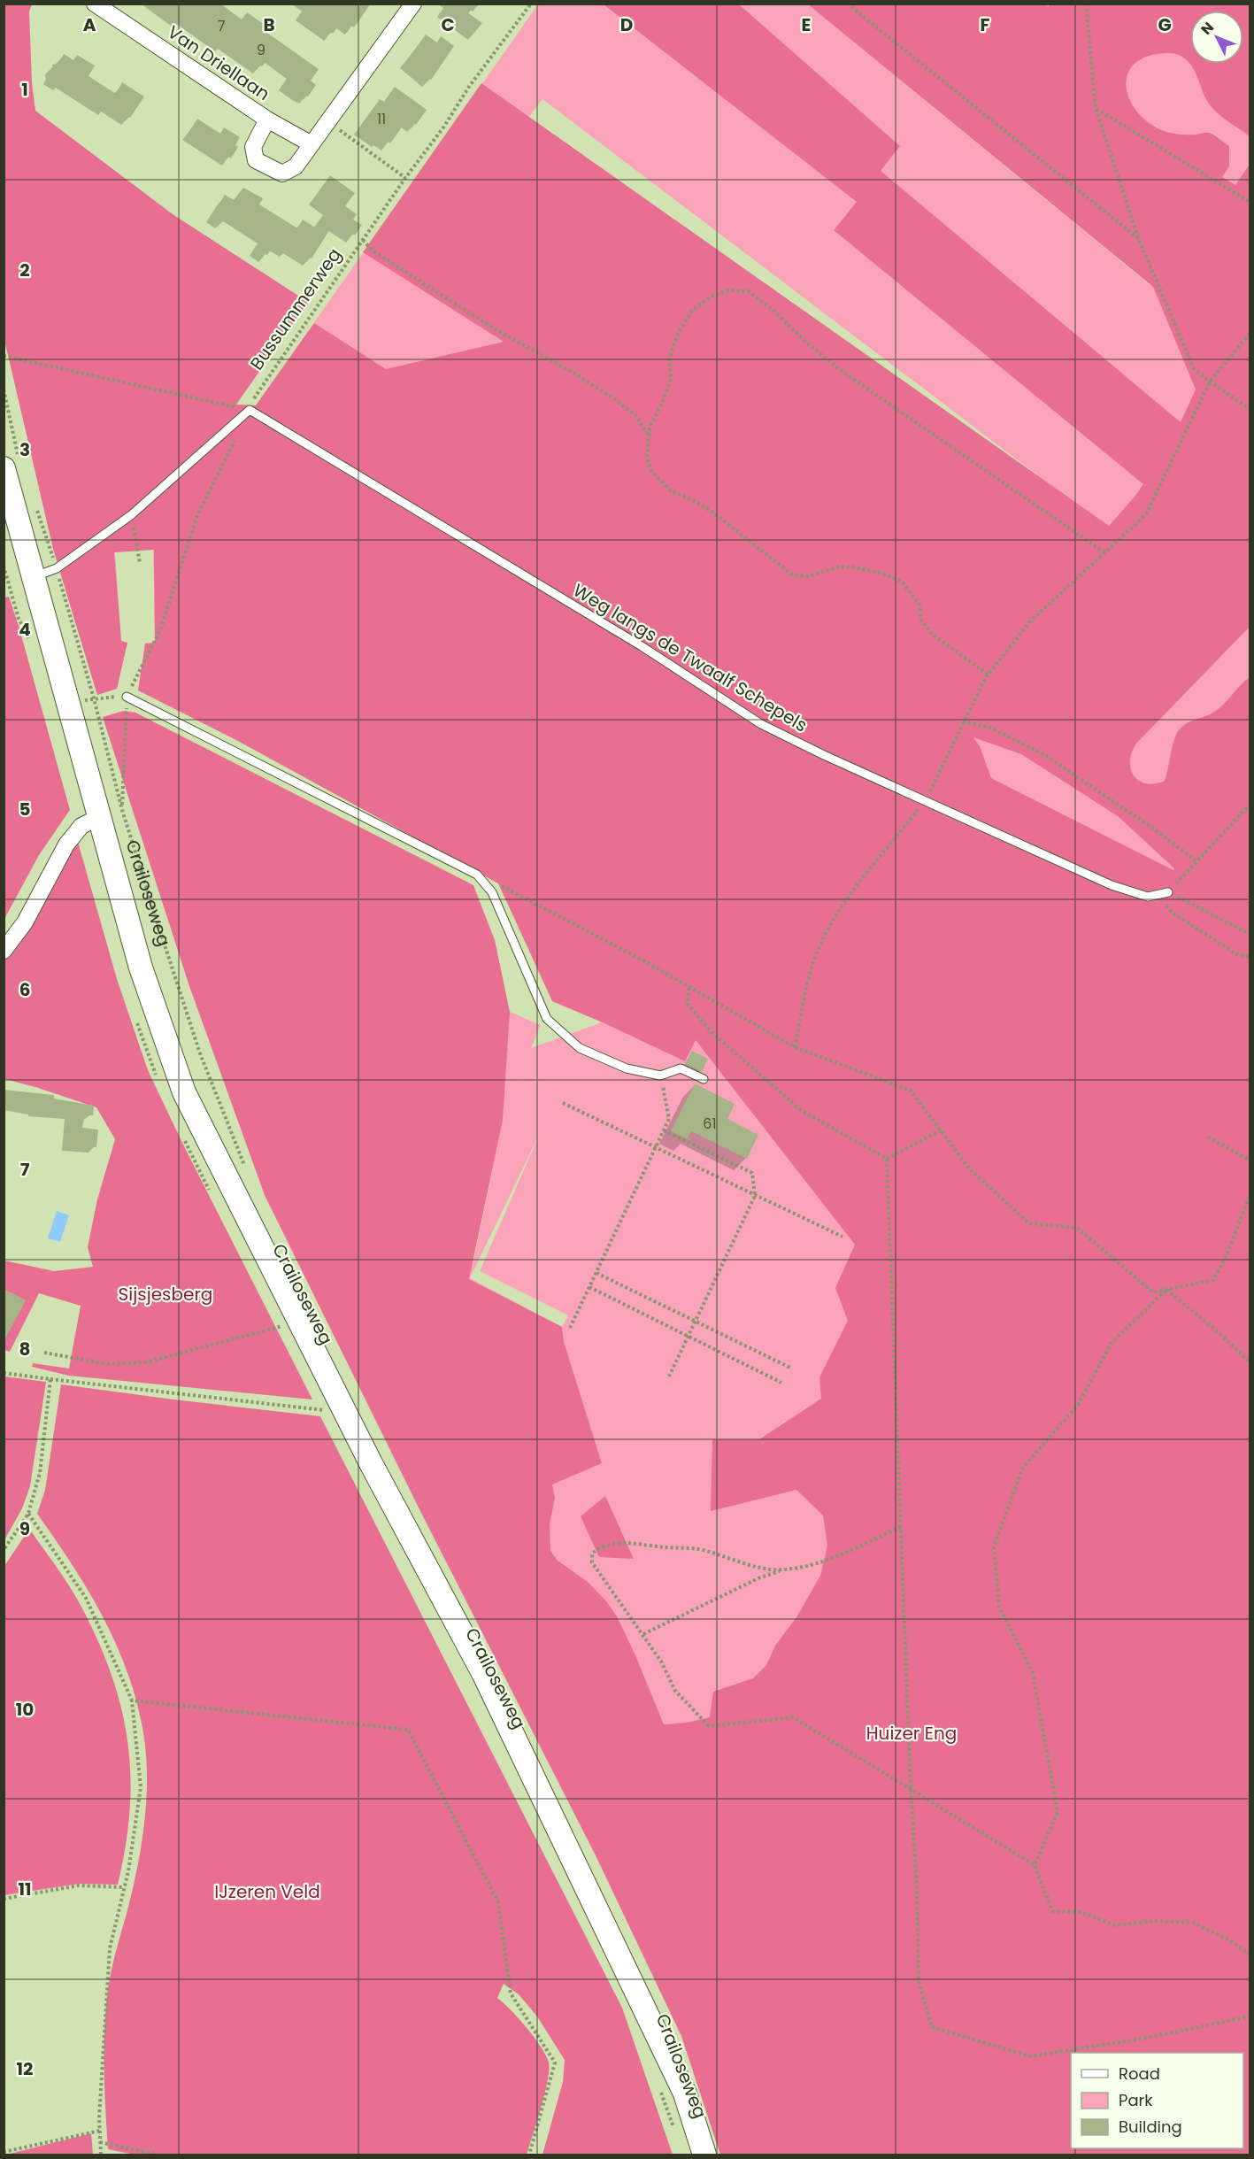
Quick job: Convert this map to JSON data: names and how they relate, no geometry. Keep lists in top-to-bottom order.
{
  "streets": {
    "main road": ["Crailoseweg"],
    "street": ["Van Driellaan"],
    "lane": ["Weg langs de Twaalf Schepels"],
    "path": ["Bussummerweg"]
  },
  "crossings": [
    ["Bussummerweg", "Weg langs de Twaalf Schepels"]
  ],
  "parks": ["Sijsjesberg", "Huizer Eng", "IJzeren Veld"],
  "house_numbers": [
    "7",
    "9",
    "11",
    "61"
  ],
  "legend": ["Road", "Park", "Building"],
  "north": "top left",
  "grid": {
    "columns": [
      "A",
      "B",
      "C",
      "D",
      "E",
      "F",
      "G"
    ],
    "rows": [
      "1",
      "2",
      "3",
      "4",
      "5",
      "6",
      "7",
      "8",
      "9",
      "10",
      "11",
      "12"
    ]
  }
}
